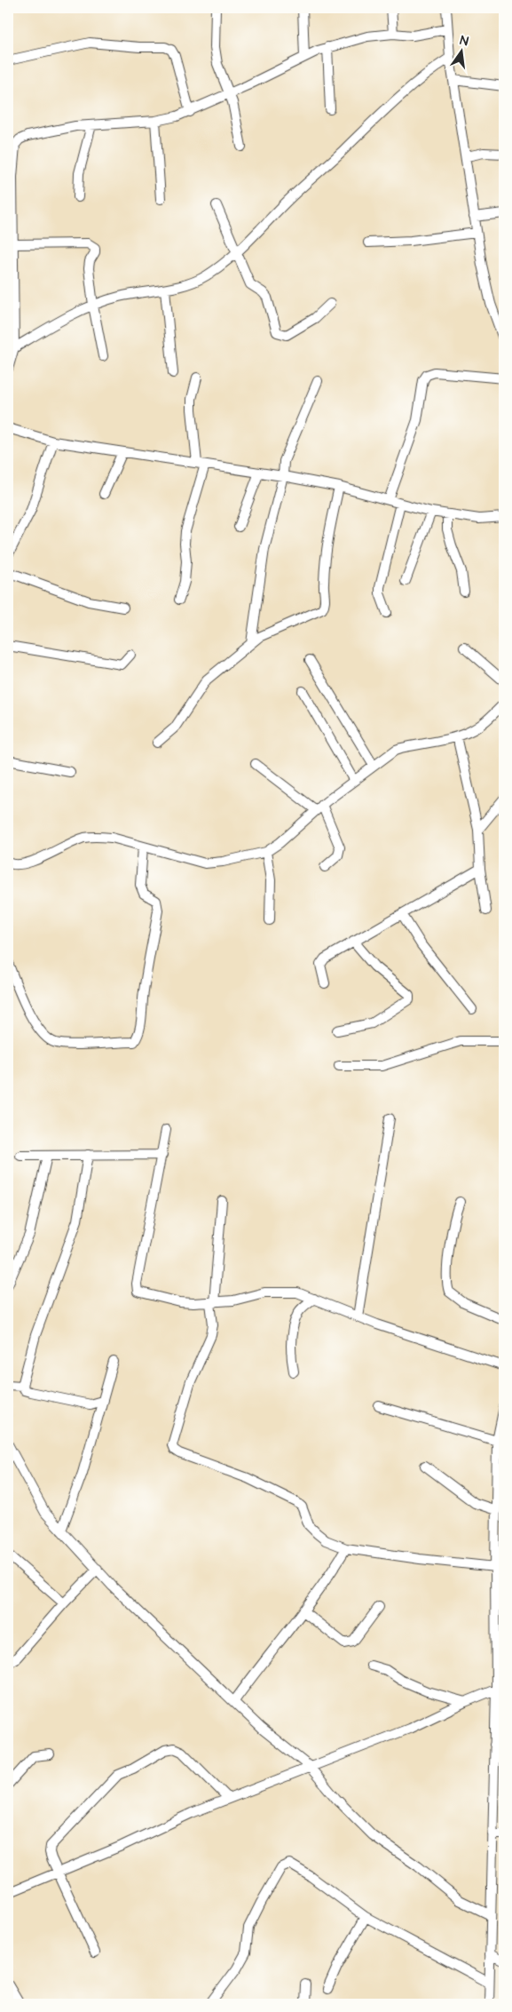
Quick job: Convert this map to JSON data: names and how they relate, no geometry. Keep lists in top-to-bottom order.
{
  "north": "top"
}
